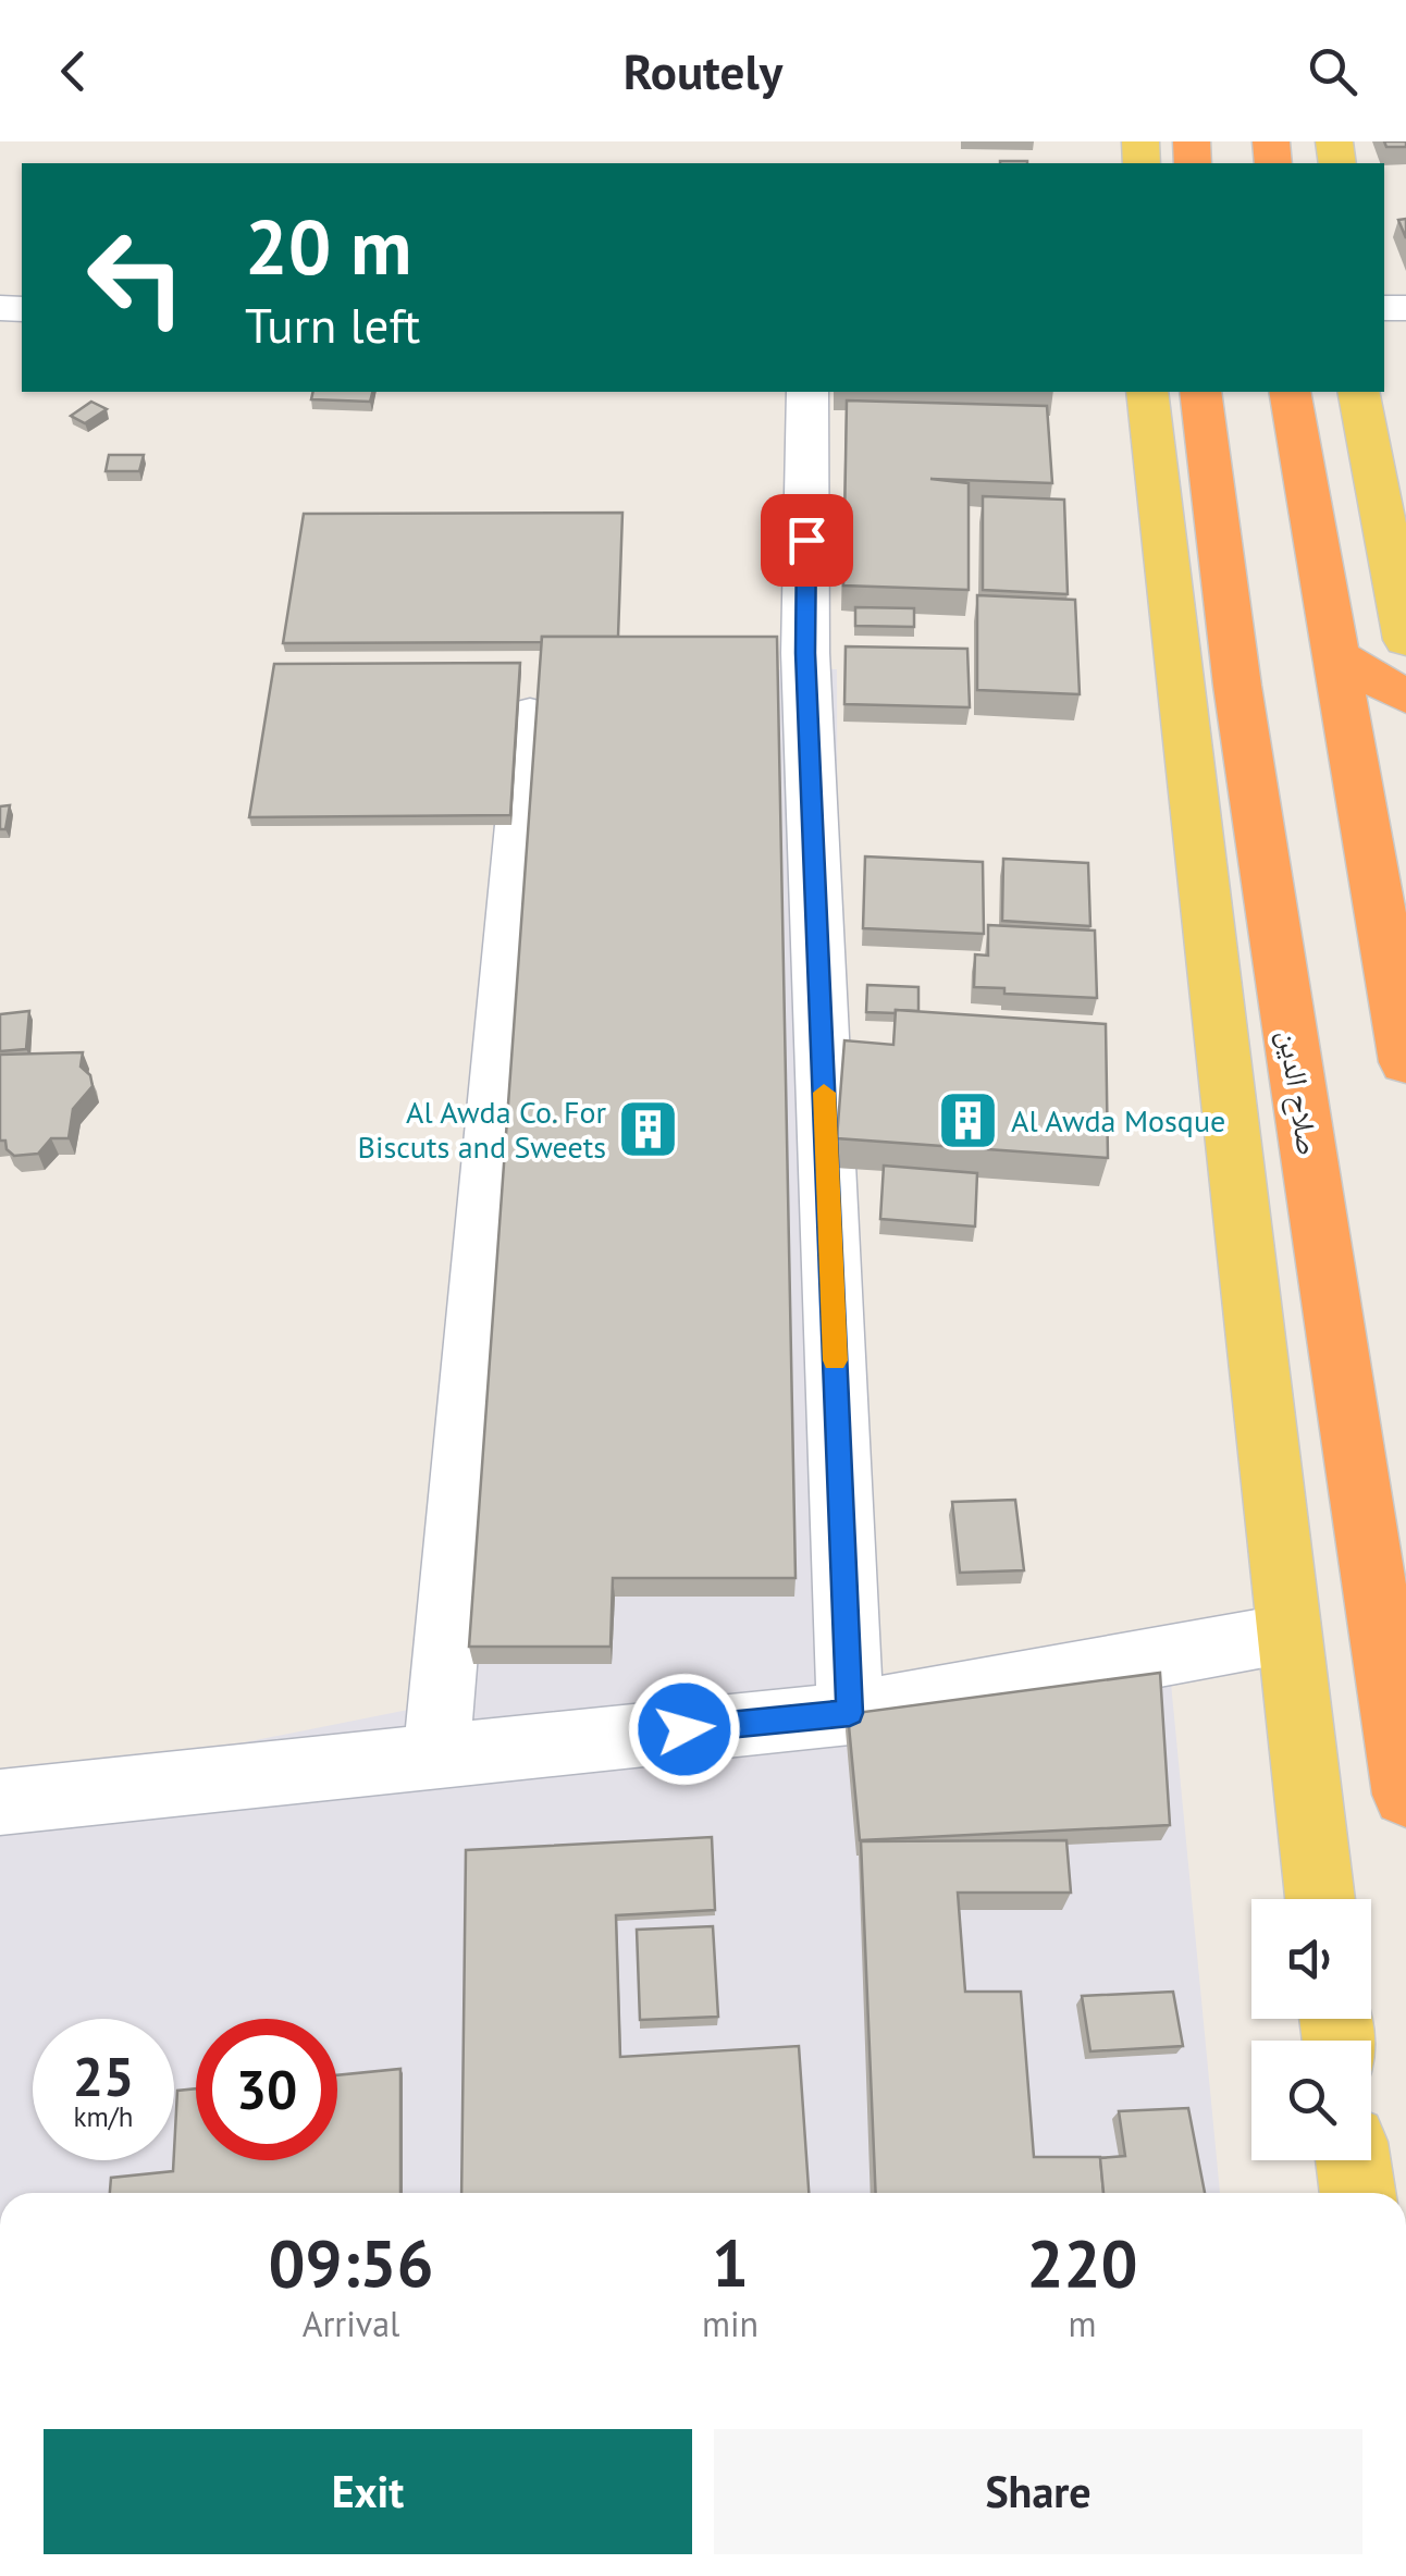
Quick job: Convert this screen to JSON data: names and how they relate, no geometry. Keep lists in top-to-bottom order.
{
  "streets": {
    "highway": ["صلاح الدين"]
  },
  "places": {
    "building": ["Al Awda Mosque", "Al Awda Co. For Biscuts and Sweets"]
  },
  "page": {
    "header": "Routely",
    "turn": ["20 m", "Turn left"],
    "speed": "25 km/h",
    "limit": "30",
    "eta": [
      "09:56",
      "Arrival",
      "1",
      "min",
      "220",
      "m"
    ],
    "buttons": ["Exit", "Share"]
  }
}
